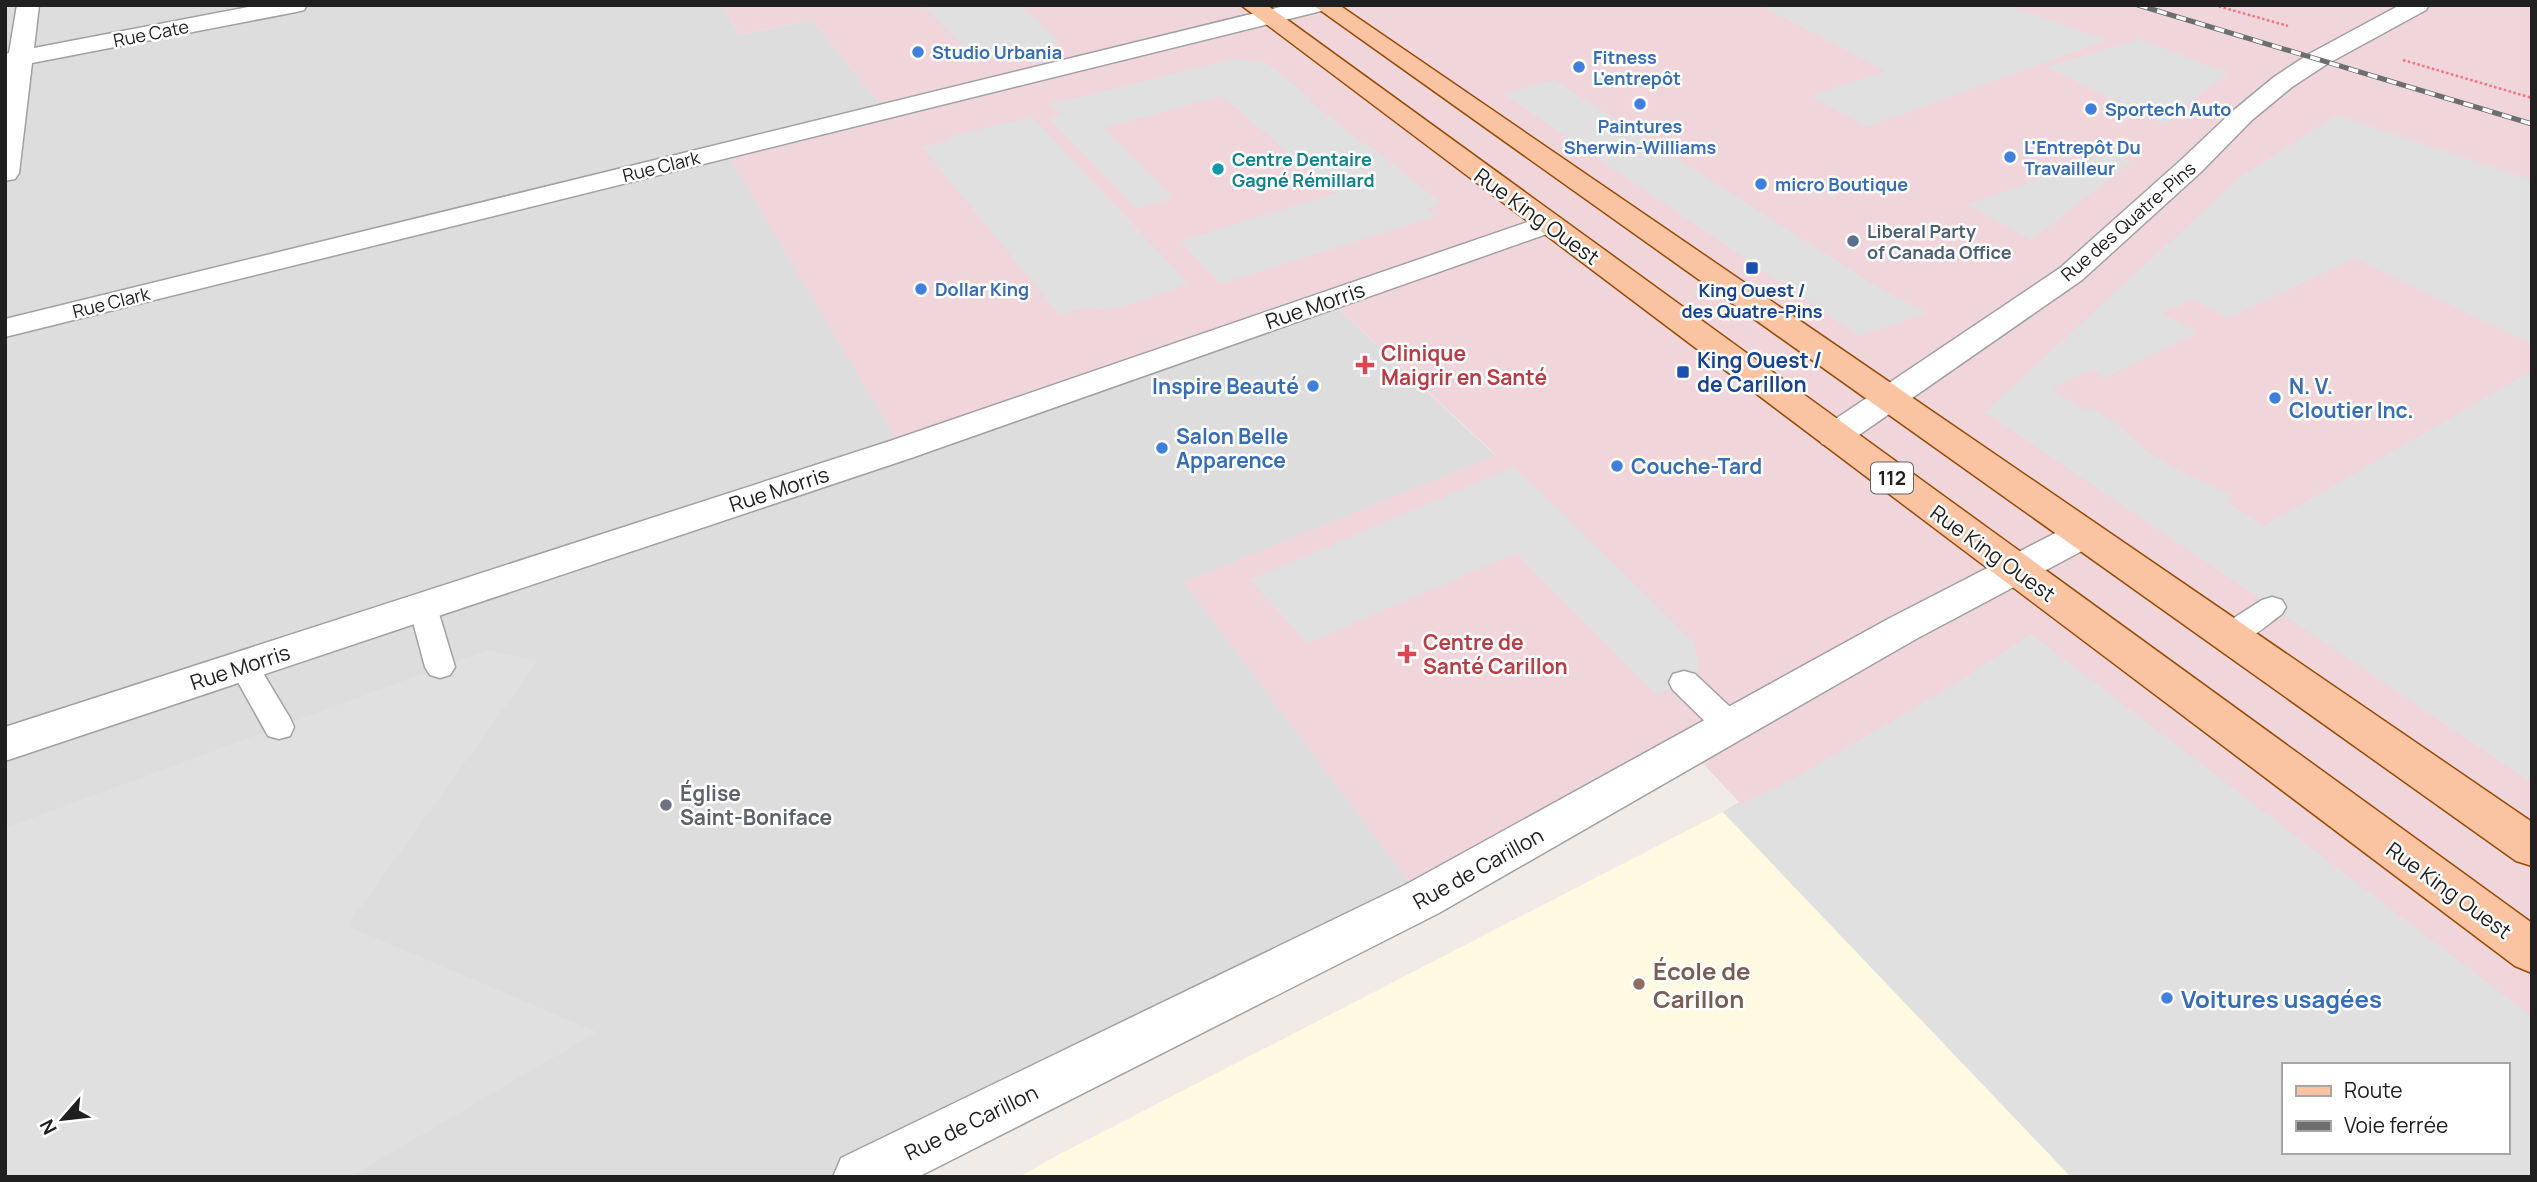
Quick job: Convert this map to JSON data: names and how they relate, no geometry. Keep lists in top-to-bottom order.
{
  "streets": {
    "main road": ["Rue King Ouest", "112"],
    "street": [
      "Rue Cate",
      "Rue Clark",
      "Rue des Quatre-Pins",
      "Rue Morris",
      "Rue de Carillon"
    ]
  },
  "crossings": [
    ["Rue Clark", "Rue King Ouest"],
    ["Rue King Ouest", "Rue des Quatre-Pins"],
    ["Rue King Ouest", "Rue Morris"],
    ["Rue King Ouest", "Rue de Carillon"]
  ],
  "places": {
    "other": [
      "Studio Urbania",
      "Fitness L'entrepôt",
      "Paintures Sherwin-Williams",
      "Sportech Auto",
      "L'Entrepôt Du Travailleur",
      "Centre Dentaire Gagné Rémillard",
      "micro Boutique",
      "Liberal Party of Canada Office",
      "Dollar King",
      "Inspire Beauté",
      "N. V. Cloutier Inc.",
      "Salon Belle Apparence",
      "Couche-Tard",
      "Église Saint-Boniface",
      "École de Carillon",
      "Voitures usagées"
    ],
    "transit": ["King Ouest / des Quatre-Pins", "King Ouest / de Carillon"],
    "health": ["Clinique Maigrir en Santé", "Centre de Santé Carillon"]
  },
  "legend": ["Route", "Voie ferrée"],
  "north": "bottom left"
}
